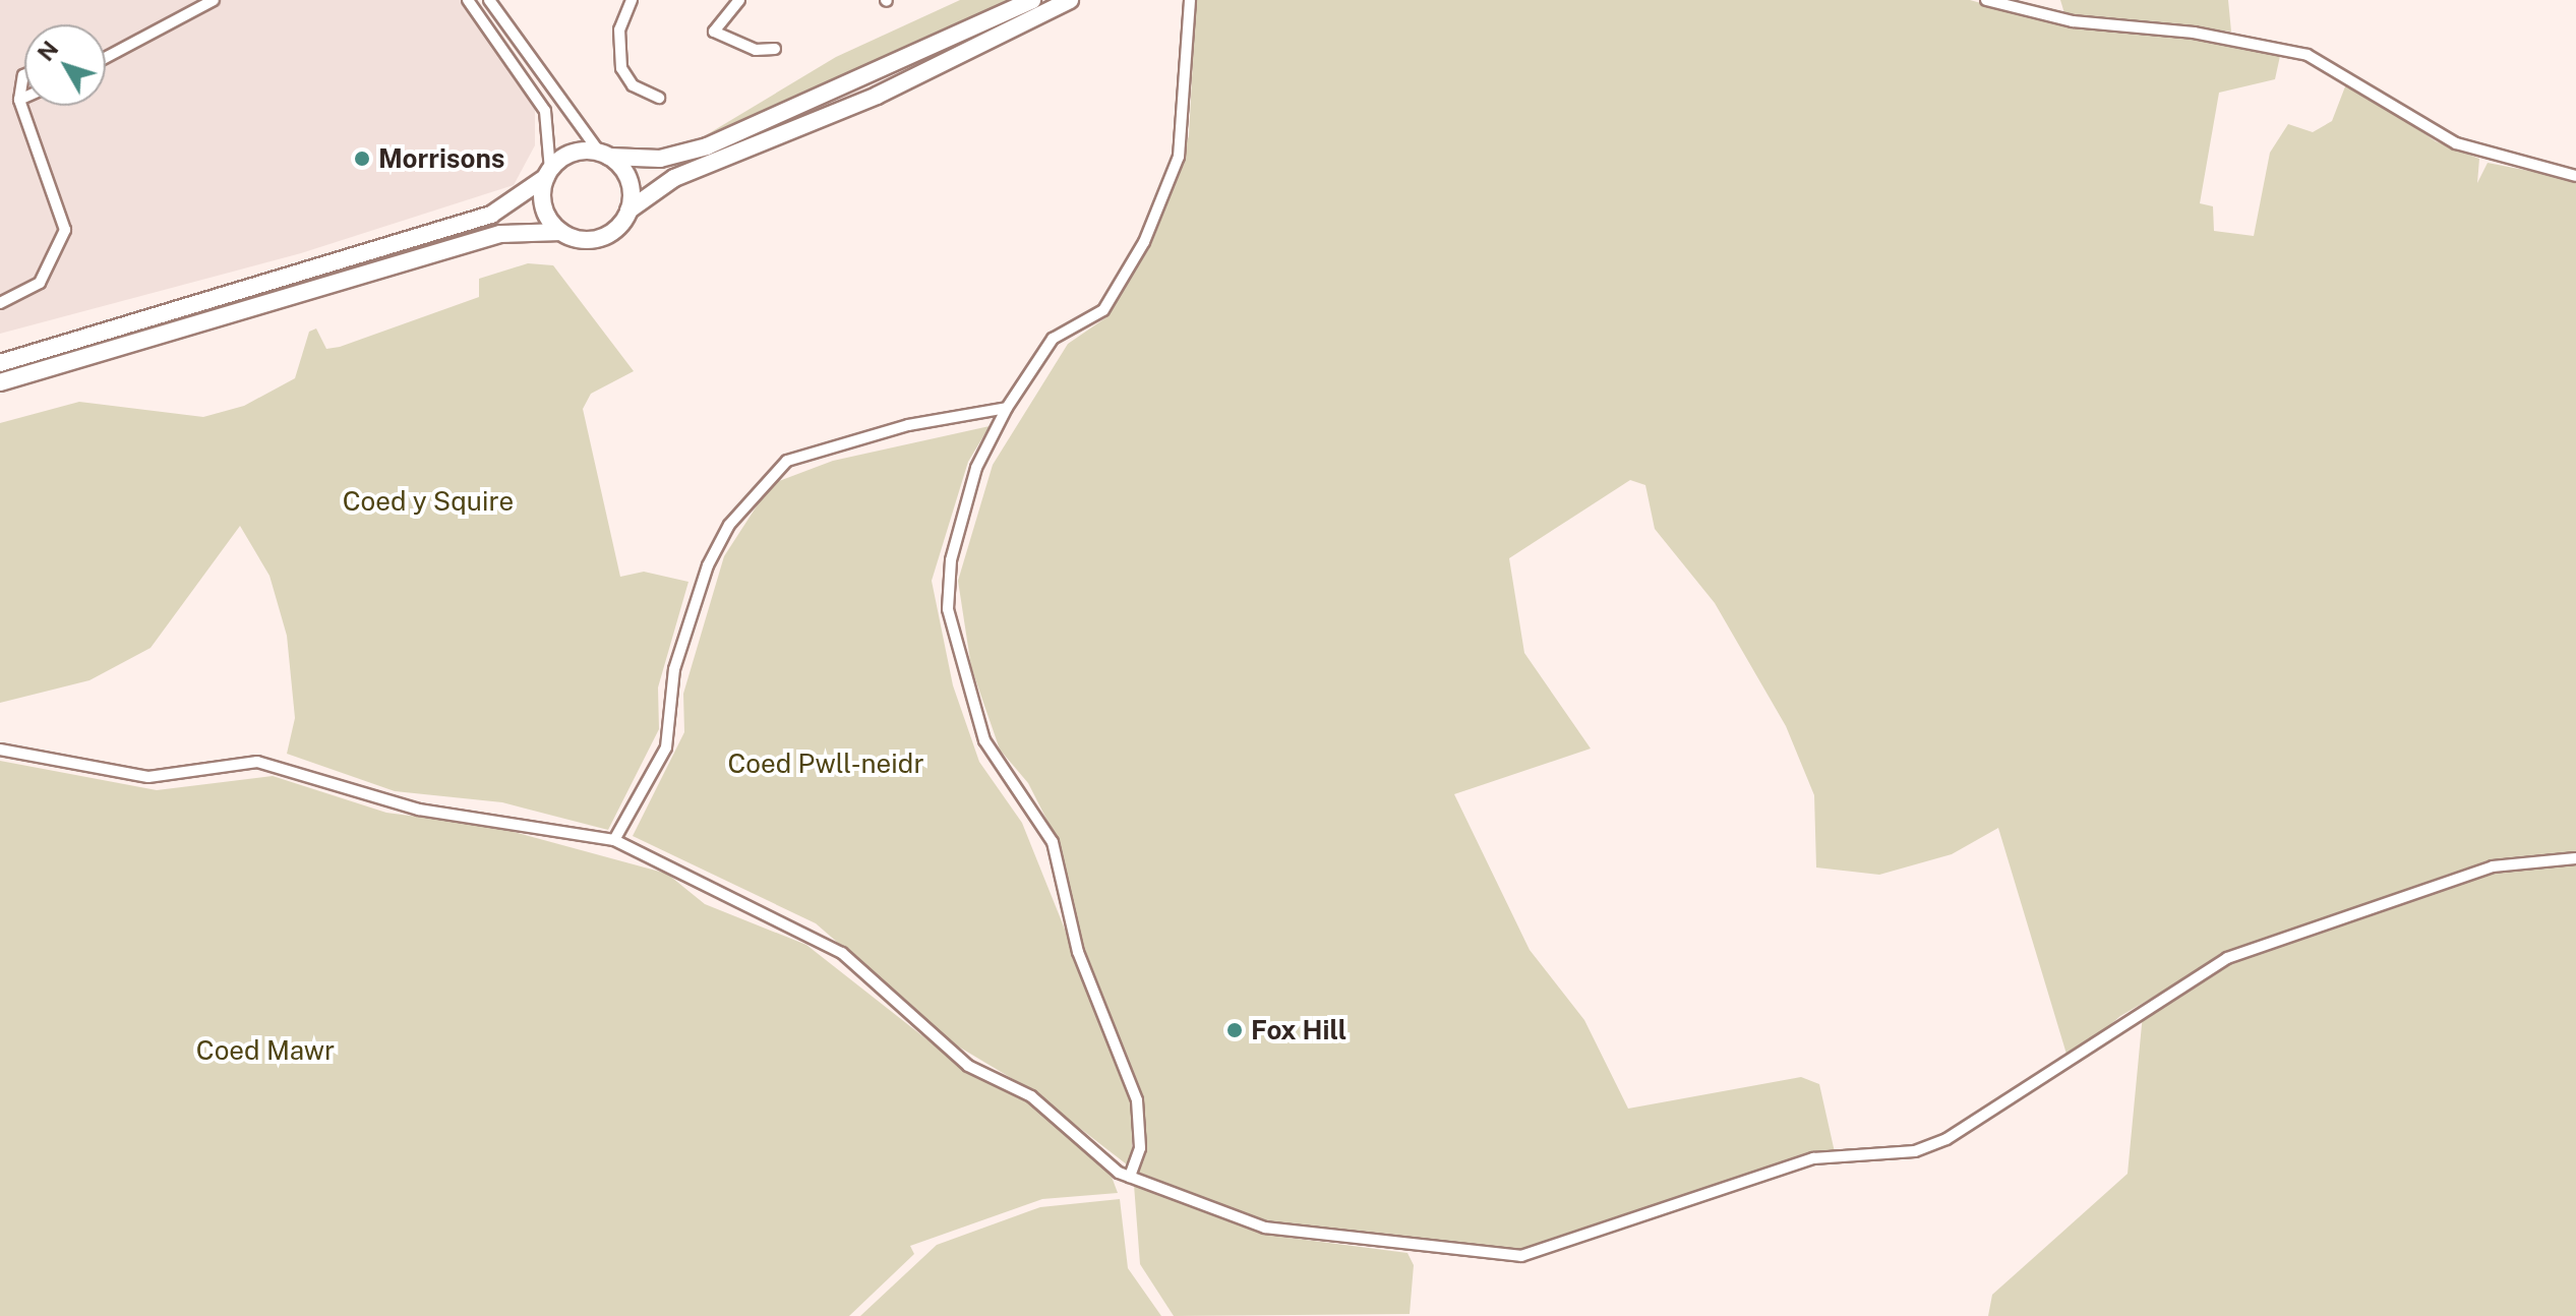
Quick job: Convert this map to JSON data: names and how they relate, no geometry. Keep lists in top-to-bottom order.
{
  "parks": ["Coed y Squire", "Coed Pwll-neidr", "Coed Mawr"],
  "places": ["Morrisons", "Fox Hill"],
  "north": "top left"
}
